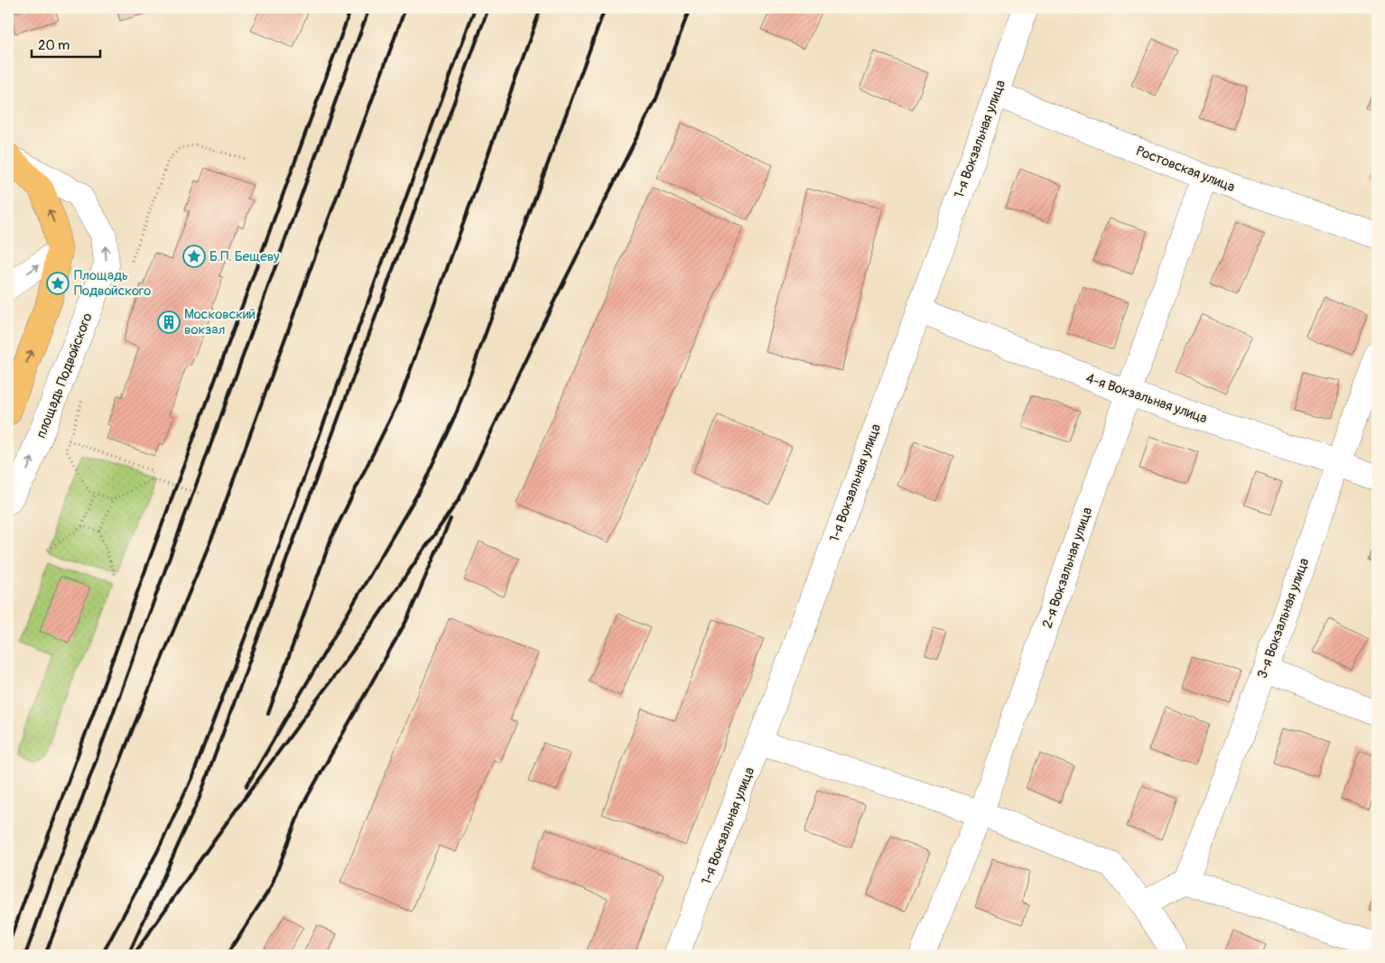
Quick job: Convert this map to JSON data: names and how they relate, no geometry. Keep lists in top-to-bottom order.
{
  "streets": {
    "main road": ["площадь Подвойского"],
    "street": [
      "1-я Вокзальная улица",
      "Ростовская улица",
      "4-я Вокзальная улица",
      "2-я Вокзальная улица",
      "3-я Вокзальная улица"
    ]
  },
  "crossings": [
    ["1-я Вокзальная улица", "Ростовская улица"],
    ["1-я Вокзальная улица", "4-я Вокзальная улица"],
    ["Ростовская улица", "2-я Вокзальная улица"],
    ["4-я Вокзальная улица", "2-я Вокзальная улица"],
    ["4-я Вокзальная улица", "3-я Вокзальная улица"]
  ],
  "one_way": ["площадь Подвойского"],
  "places": {
    "place": ["Б.П. Бещеву", "Площадь Подвойского"],
    "building": ["Московский вокзал"]
  },
  "scale_bar": "20 m"
}
